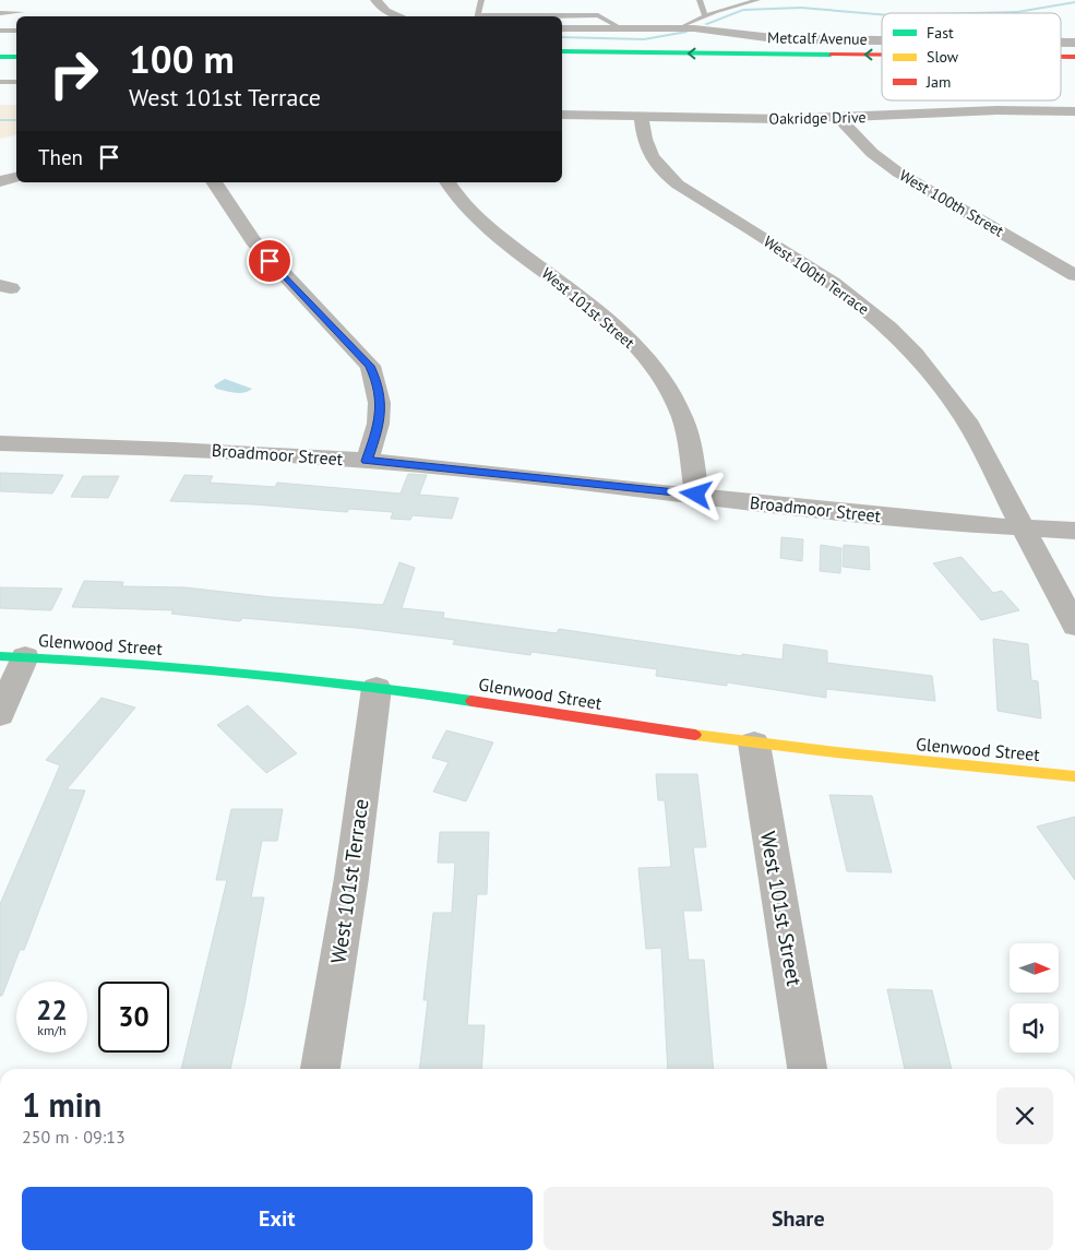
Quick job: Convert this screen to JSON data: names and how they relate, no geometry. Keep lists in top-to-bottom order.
{
  "streets": {
    "main road": ["Metcalf Avenue", "Glenwood Street"],
    "street": [
      "Oakridge Drive",
      "West 100th Street",
      "West 100th Terrace",
      "West 101st Street",
      "Broadmoor Street",
      "West 101st Terrace"
    ]
  },
  "crossings": [
    ["Oakridge Drive", "West 100th Street"],
    ["Oakridge Drive", "West 100th Terrace"],
    ["West 100th Terrace", "Broadmoor Street"],
    ["West 101st Street", "Broadmoor Street"],
    ["West 101st Street", "Glenwood Street"],
    ["Glenwood Street", "West 101st Terrace"]
  ],
  "legend": ["Fast", "Slow", "Jam"],
  "north": "right",
  "page": {
    "turn": ["100 m", "West 101st Terrace"],
    "then": "Then",
    "speed": "22 km/h",
    "limit": "30",
    "heading": ["1 min", "250 m · 09:13"],
    "buttons": ["Exit", "Share"]
  }
}
